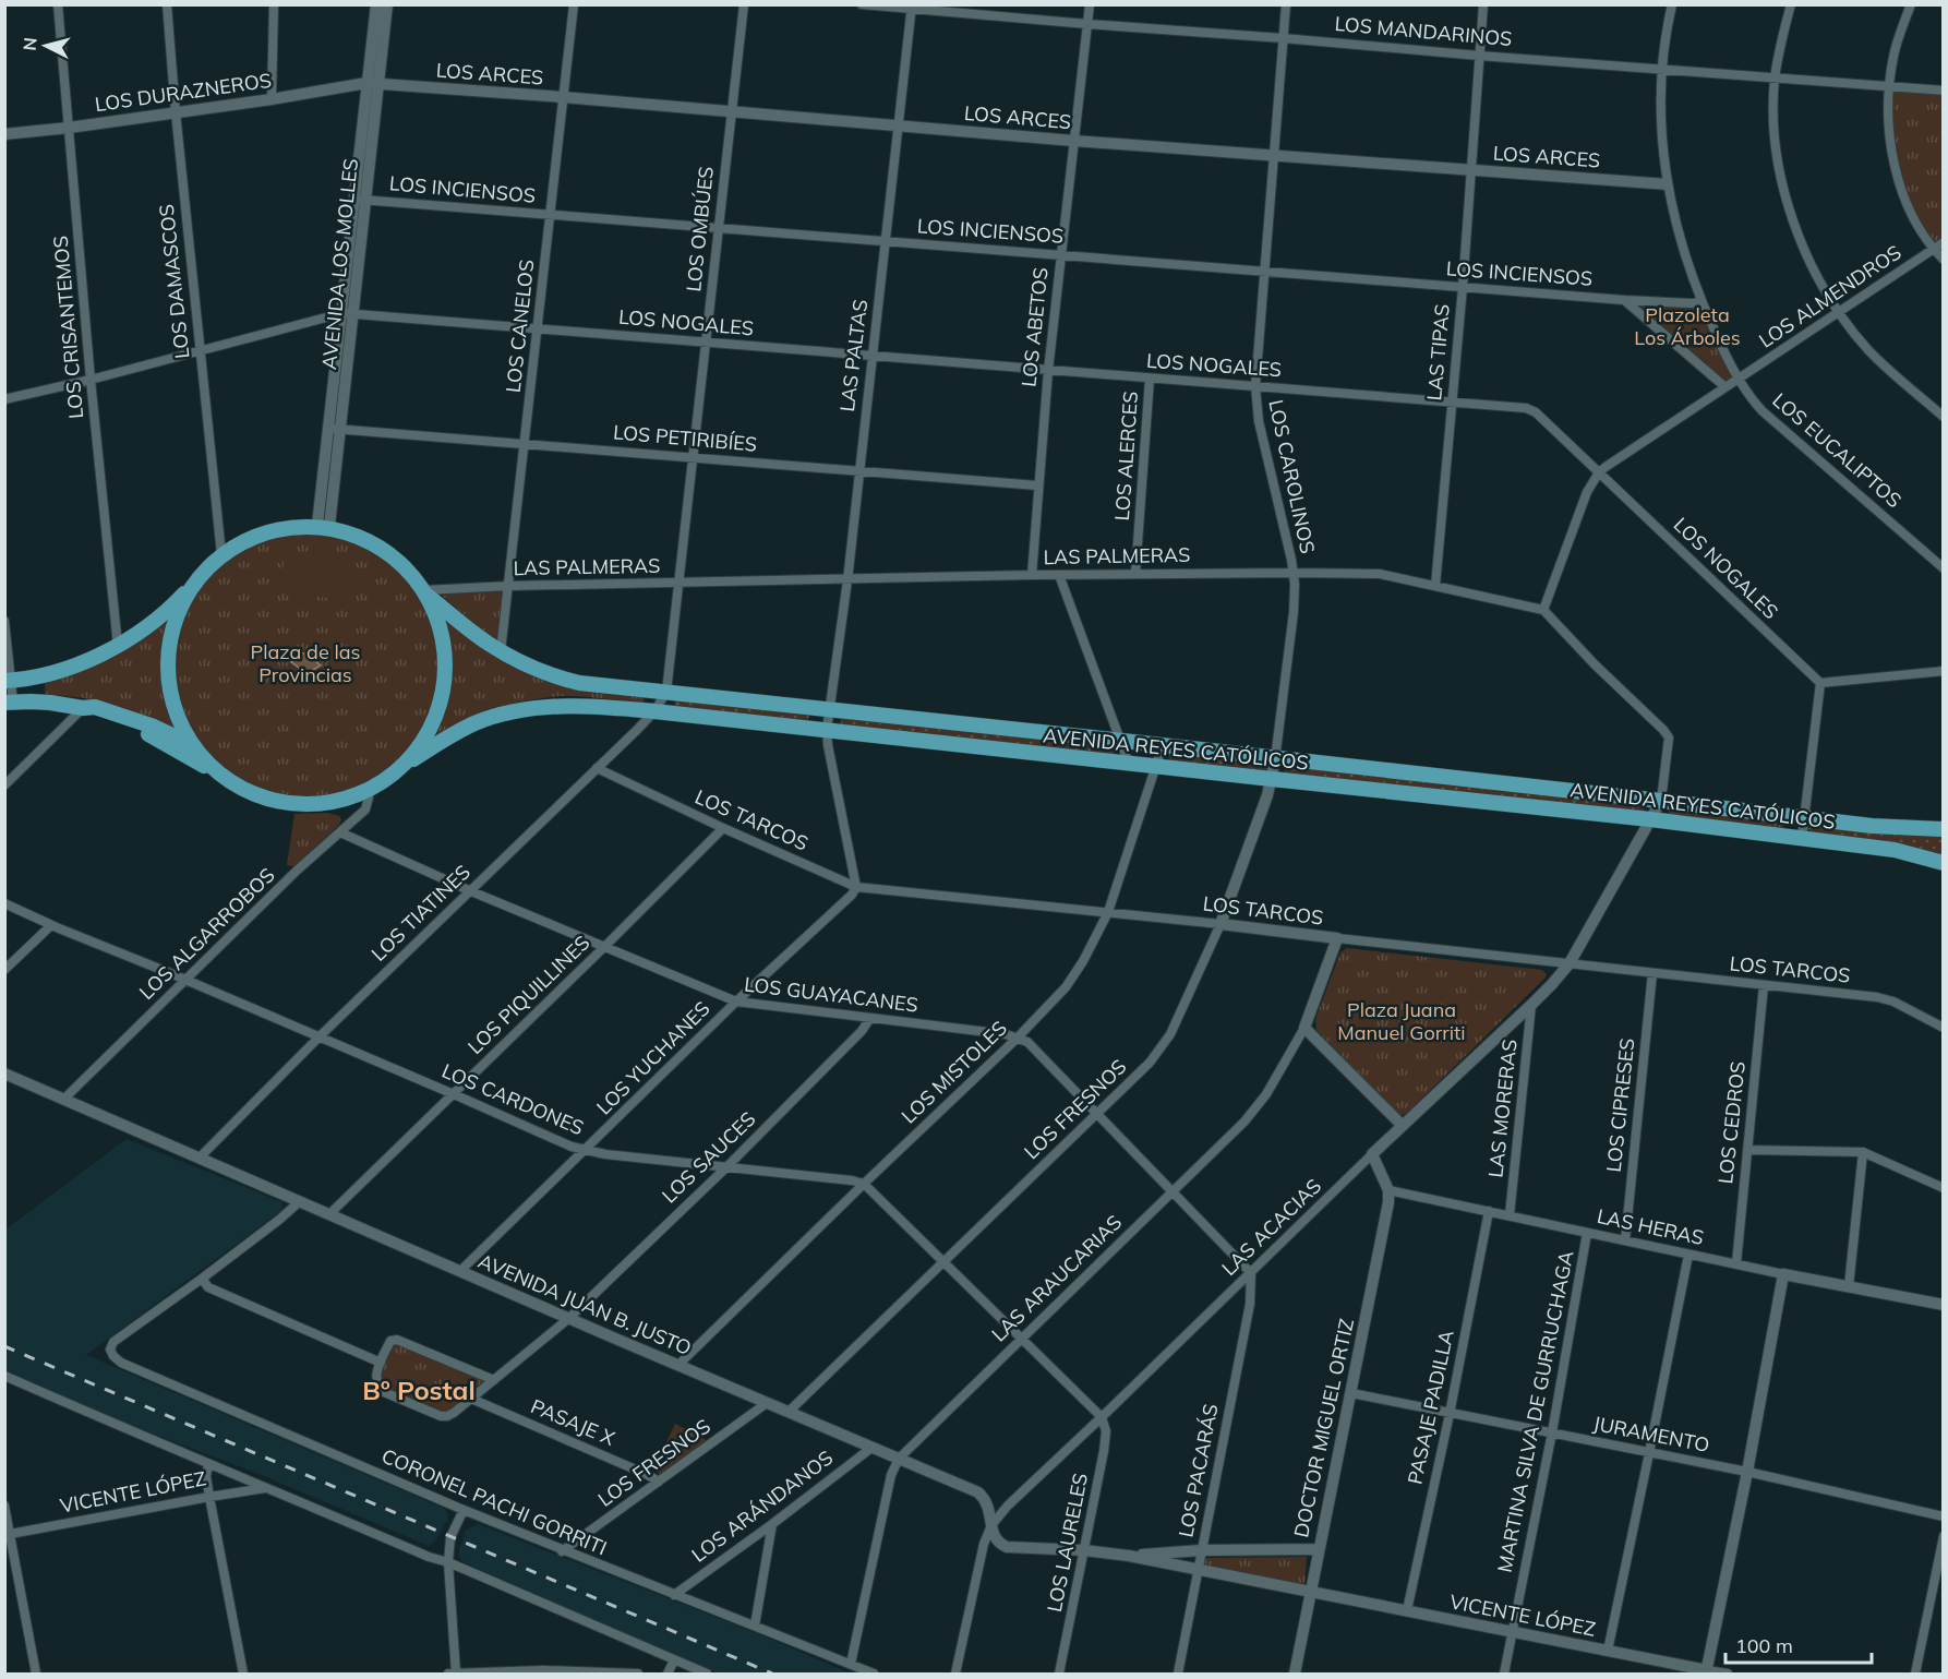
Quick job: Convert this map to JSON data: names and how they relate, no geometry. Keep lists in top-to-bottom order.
{
  "streets": {
    "main road": ["AVENIDA REYES CATÓLICOS"],
    "street": [
      "LOS MANDARINOS",
      "LOS ARCES",
      "LOS DURAZNEROS",
      "LOS INCIENSOS",
      "LOS OMBÚES",
      "AVENIDA LOS MOLLES",
      "LOS DAMASCOS",
      "LOS ALMENDROS",
      "LOS NOGALES",
      "LOS CANELOS",
      "LOS CRISANTEMOS",
      "LOS ABETOS",
      "LAS TIPAS",
      "LAS PALTAS",
      "LOS PETIRIBÍES",
      "LOS EUCALIPTOS",
      "LOS ALERCES",
      "LOS CAROLINOS",
      "LAS PALMERAS",
      "LOS TARCOS",
      "LOS TIATINES",
      "LOS ALGARROBOS",
      "LOS PIQUILLINES",
      "LOS GUAYACANES",
      "LOS YUCHANES",
      "LOS MISTOLES",
      "LOS CARDONES",
      "LOS CIPRESES",
      "LAS MORERAS",
      "LOS FRESNOS",
      "LOS CEDROS",
      "LOS SAUCES",
      "LAS ACACIAS",
      "LAS HERAS",
      "LAS ARAUCARIAS",
      "AVENIDA JUAN B. JUSTO",
      "PASAJE PADILLA",
      "MARTINA SILVA DE GURRUCHAGA",
      "PASAJE X",
      "DOCTOR MIGUEL ORTIZ",
      "JURAMENTO",
      "LOS PACARÁS",
      "VICENTE LÓPEZ",
      "CORONEL PACHI GORRITI",
      "LOS ARÁNDANOS",
      "LOS LAURELES"
    ]
  },
  "crossings": [
    ["LOS MANDARINOS", "LOS ABETOS"],
    ["LOS MANDARINOS", "LAS TIPAS"],
    ["LOS MANDARINOS", "LAS PALTAS"],
    ["LOS MANDARINOS", "LOS EUCALIPTOS"],
    ["LOS MANDARINOS", "LOS CAROLINOS"],
    ["LOS ARCES", "LOS DURAZNEROS"],
    ["LOS ARCES", "LOS OMBÚES"],
    ["LOS ARCES", "AVENIDA LOS MOLLES"],
    ["LOS ARCES", "LOS CANELOS"],
    ["LOS ARCES", "LOS ABETOS"],
    ["LOS ARCES", "LAS TIPAS"],
    ["LOS ARCES", "LAS PALTAS"],
    ["LOS ARCES", "LOS EUCALIPTOS"],
    ["LOS ARCES", "LOS CAROLINOS"],
    ["LOS DURAZNEROS", "AVENIDA LOS MOLLES"],
    ["LOS DURAZNEROS", "LOS DAMASCOS"],
    ["LOS DURAZNEROS", "LOS CRISANTEMOS"],
    ["LOS INCIENSOS", "LOS OMBÚES"],
    ["LOS INCIENSOS", "AVENIDA LOS MOLLES"],
    ["LOS INCIENSOS", "LOS CANELOS"],
    ["LOS INCIENSOS", "LOS ABETOS"],
    ["LOS INCIENSOS", "LAS TIPAS"],
    ["LOS INCIENSOS", "LAS PALTAS"],
    ["LOS INCIENSOS", "LOS EUCALIPTOS"],
    ["LOS INCIENSOS", "LOS CAROLINOS"],
    ["LOS OMBÚES", "LOS NOGALES"],
    ["LOS OMBÚES", "LOS PETIRIBÍES"],
    ["LOS OMBÚES", "LAS PALMERAS"],
    ["LOS OMBÚES", "AVENIDA REYES CATÓLICOS"],
    ["LOS OMBÚES", "LOS TIATINES"],
    ["AVENIDA LOS MOLLES", "LOS NOGALES"],
    ["AVENIDA LOS MOLLES", "LOS PETIRIBÍES"],
    ["AVENIDA LOS MOLLES", "AVENIDA REYES CATÓLICOS"],
    ["LOS ALMENDROS", "LOS NOGALES"],
    ["LOS ALMENDROS", "LOS EUCALIPTOS"],
    ["LOS ALMENDROS", "LAS PALMERAS"],
    ["LOS NOGALES", "LOS CANELOS"],
    ["LOS NOGALES", "LOS ABETOS"],
    ["LOS NOGALES", "LAS TIPAS"],
    ["LOS NOGALES", "LAS PALTAS"],
    ["LOS NOGALES", "LOS ALERCES"],
    ["LOS NOGALES", "LOS CAROLINOS"],
    ["LOS CANELOS", "LOS PETIRIBÍES"],
    ["LOS CANELOS", "LAS PALMERAS"],
    ["LOS CANELOS", "AVENIDA REYES CATÓLICOS"],
    ["LOS ABETOS", "LOS PETIRIBÍES"],
    ["LOS ABETOS", "LAS PALMERAS"],
    ["LAS TIPAS", "LAS PALMERAS"],
    ["LAS PALTAS", "LOS PETIRIBÍES"],
    ["LAS PALTAS", "LAS PALMERAS"],
    ["LAS PALTAS", "AVENIDA REYES CATÓLICOS"],
    ["LOS ALERCES", "LAS PALMERAS"],
    ["LOS CAROLINOS", "LAS PALMERAS"],
    ["LOS CAROLINOS", "AVENIDA REYES CATÓLICOS"],
    ["LOS CAROLINOS", "LOS FRESNOS"],
    ["LAS PALMERAS", "AVENIDA REYES CATÓLICOS"],
    ["AVENIDA REYES CATÓLICOS", "LOS TIATINES"],
    ["AVENIDA REYES CATÓLICOS", "LOS MISTOLES"],
    ["AVENIDA REYES CATÓLICOS", "LOS FRESNOS"],
    ["AVENIDA REYES CATÓLICOS", "LAS ACACIAS"],
    ["LOS TARCOS", "LOS TIATINES"],
    ["LOS TARCOS", "LOS PIQUILLINES"],
    ["LOS TARCOS", "LOS YUCHANES"],
    ["LOS TARCOS", "LOS MISTOLES"],
    ["LOS TARCOS", "LOS CIPRESES"],
    ["LOS TARCOS", "LOS FRESNOS"],
    ["LOS TARCOS", "LOS CEDROS"],
    ["LOS TARCOS", "LAS ACACIAS"],
    ["LOS TARCOS", "LAS ARAUCARIAS"],
    ["LOS TIATINES", "LOS GUAYACANES"],
    ["LOS TIATINES", "LOS CARDONES"],
    ["LOS TIATINES", "AVENIDA JUAN B. JUSTO"],
    ["LOS ALGARROBOS", "LOS GUAYACANES"],
    ["LOS ALGARROBOS", "LOS CARDONES"],
    ["LOS ALGARROBOS", "AVENIDA JUAN B. JUSTO"],
    ["LOS PIQUILLINES", "LOS GUAYACANES"],
    ["LOS PIQUILLINES", "LOS CARDONES"],
    ["LOS PIQUILLINES", "AVENIDA JUAN B. JUSTO"],
    ["LOS GUAYACANES", "LOS YUCHANES"],
    ["LOS GUAYACANES", "LOS MISTOLES"],
    ["LOS GUAYACANES", "LOS FRESNOS"],
    ["LOS GUAYACANES", "LOS SAUCES"],
    ["LOS GUAYACANES", "LAS ACACIAS"],
    ["LOS GUAYACANES", "LAS ARAUCARIAS"],
    ["LOS GUAYACANES", "LOS PACARÁS"],
    ["LOS YUCHANES", "LOS CARDONES"],
    ["LOS YUCHANES", "AVENIDA JUAN B. JUSTO"],
    ["LOS MISTOLES", "LOS CARDONES"],
    ["LOS MISTOLES", "AVENIDA JUAN B. JUSTO"],
    ["LOS CARDONES", "LOS SAUCES"],
    ["LOS CIPRESES", "LAS HERAS"],
    ["LAS MORERAS", "LAS ACACIAS"],
    ["LAS MORERAS", "LAS HERAS"],
    ["LOS FRESNOS", "AVENIDA JUAN B. JUSTO"],
    ["LOS FRESNOS", "PASAJE X"],
    ["LOS FRESNOS", "CORONEL PACHI GORRITI"],
    ["LOS CEDROS", "LAS HERAS"],
    ["LOS SAUCES", "AVENIDA JUAN B. JUSTO"],
    ["LOS SAUCES", "PASAJE X"],
    ["LAS ACACIAS", "AVENIDA JUAN B. JUSTO"],
    ["LAS ACACIAS", "LOS PACARÁS"],
    ["LAS ACACIAS", "LOS LAURELES"],
    ["LAS HERAS", "PASAJE PADILLA"],
    ["LAS HERAS", "MARTINA SILVA DE GURRUCHAGA"],
    ["LAS HERAS", "DOCTOR MIGUEL ORTIZ"],
    ["LAS ARAUCARIAS", "AVENIDA JUAN B. JUSTO"],
    ["LAS ARAUCARIAS", "CORONEL PACHI GORRITI"],
    ["AVENIDA JUAN B. JUSTO", "DOCTOR MIGUEL ORTIZ"],
    ["AVENIDA JUAN B. JUSTO", "LOS PACARÁS"],
    ["AVENIDA JUAN B. JUSTO", "VICENTE LÓPEZ"],
    ["AVENIDA JUAN B. JUSTO", "LOS ARÁNDANOS"],
    ["AVENIDA JUAN B. JUSTO", "LOS LAURELES"],
    ["PASAJE PADILLA", "JURAMENTO"],
    ["PASAJE PADILLA", "VICENTE LÓPEZ"],
    ["MARTINA SILVA DE GURRUCHAGA", "JURAMENTO"],
    ["MARTINA SILVA DE GURRUCHAGA", "VICENTE LÓPEZ"],
    ["DOCTOR MIGUEL ORTIZ", "JURAMENTO"],
    ["DOCTOR MIGUEL ORTIZ", "VICENTE LÓPEZ"],
    ["CORONEL PACHI GORRITI", "LOS ARÁNDANOS"]
  ],
  "districts": ["Bº Postal"],
  "parks": ["Plazoleta Los Árboles", "Plaza de las Provincias", "Plaza Juana Manuel Gorriti"],
  "scale_bar": "100 m",
  "north": "left"
}
